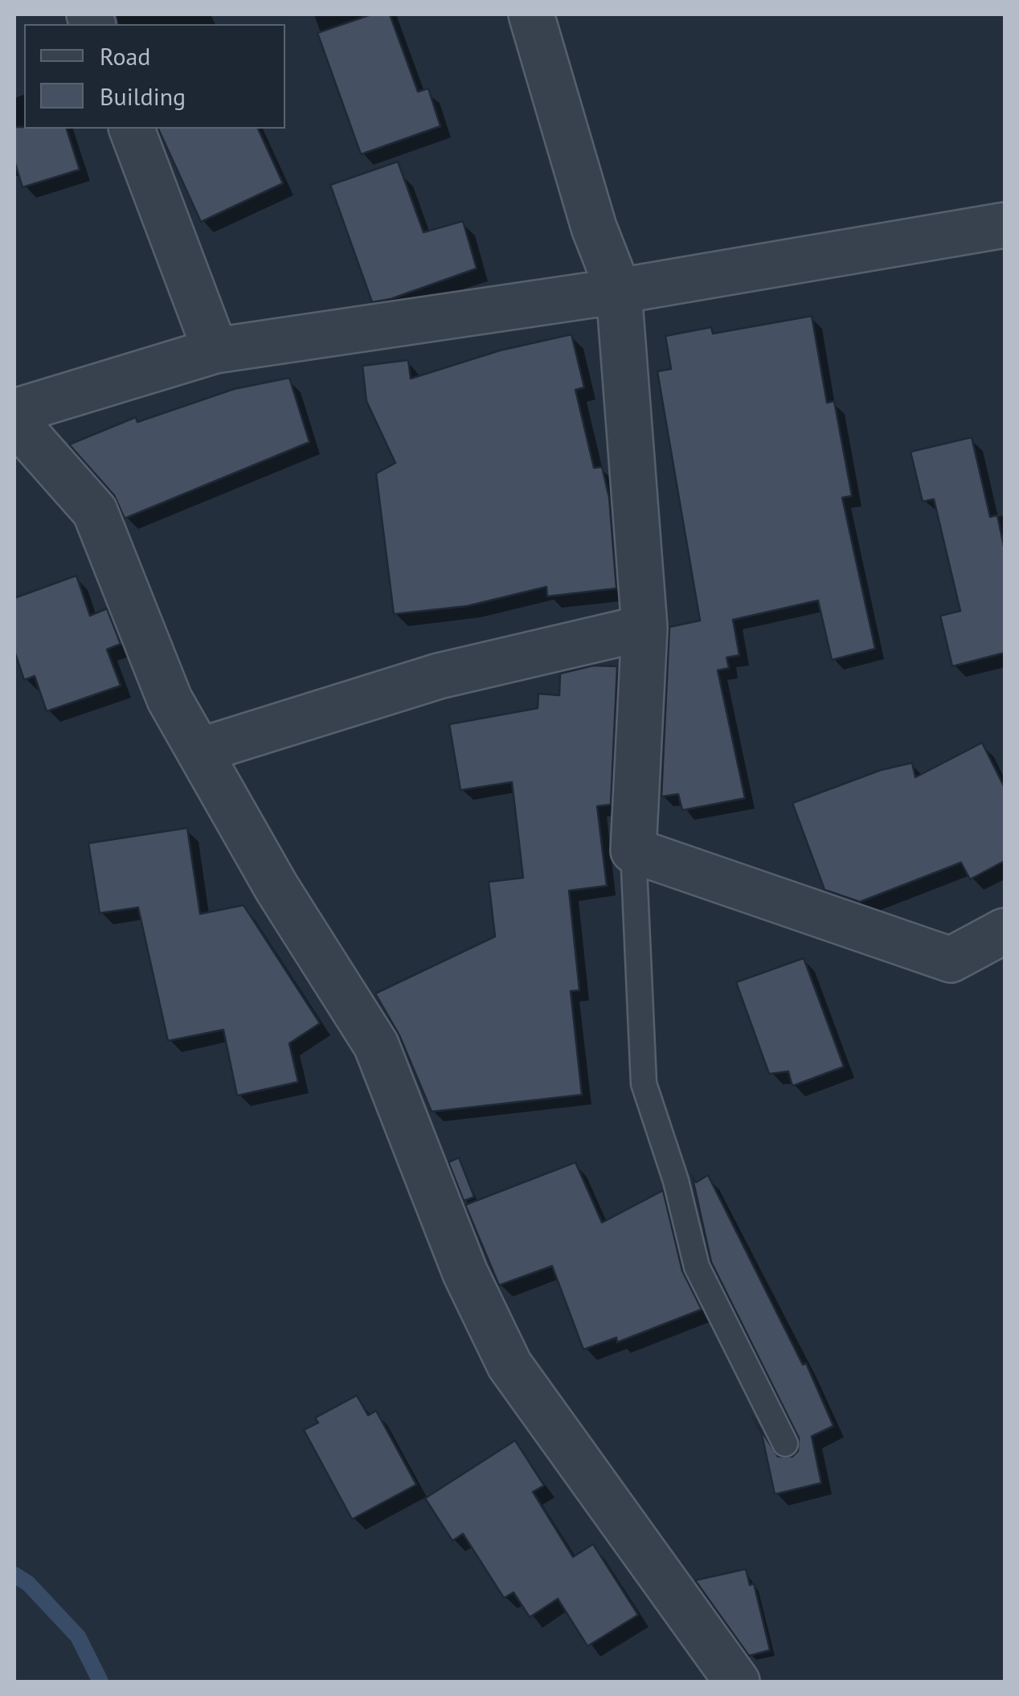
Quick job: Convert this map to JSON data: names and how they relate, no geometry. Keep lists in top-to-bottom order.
{
  "legend": ["Road", "Building"]
}
